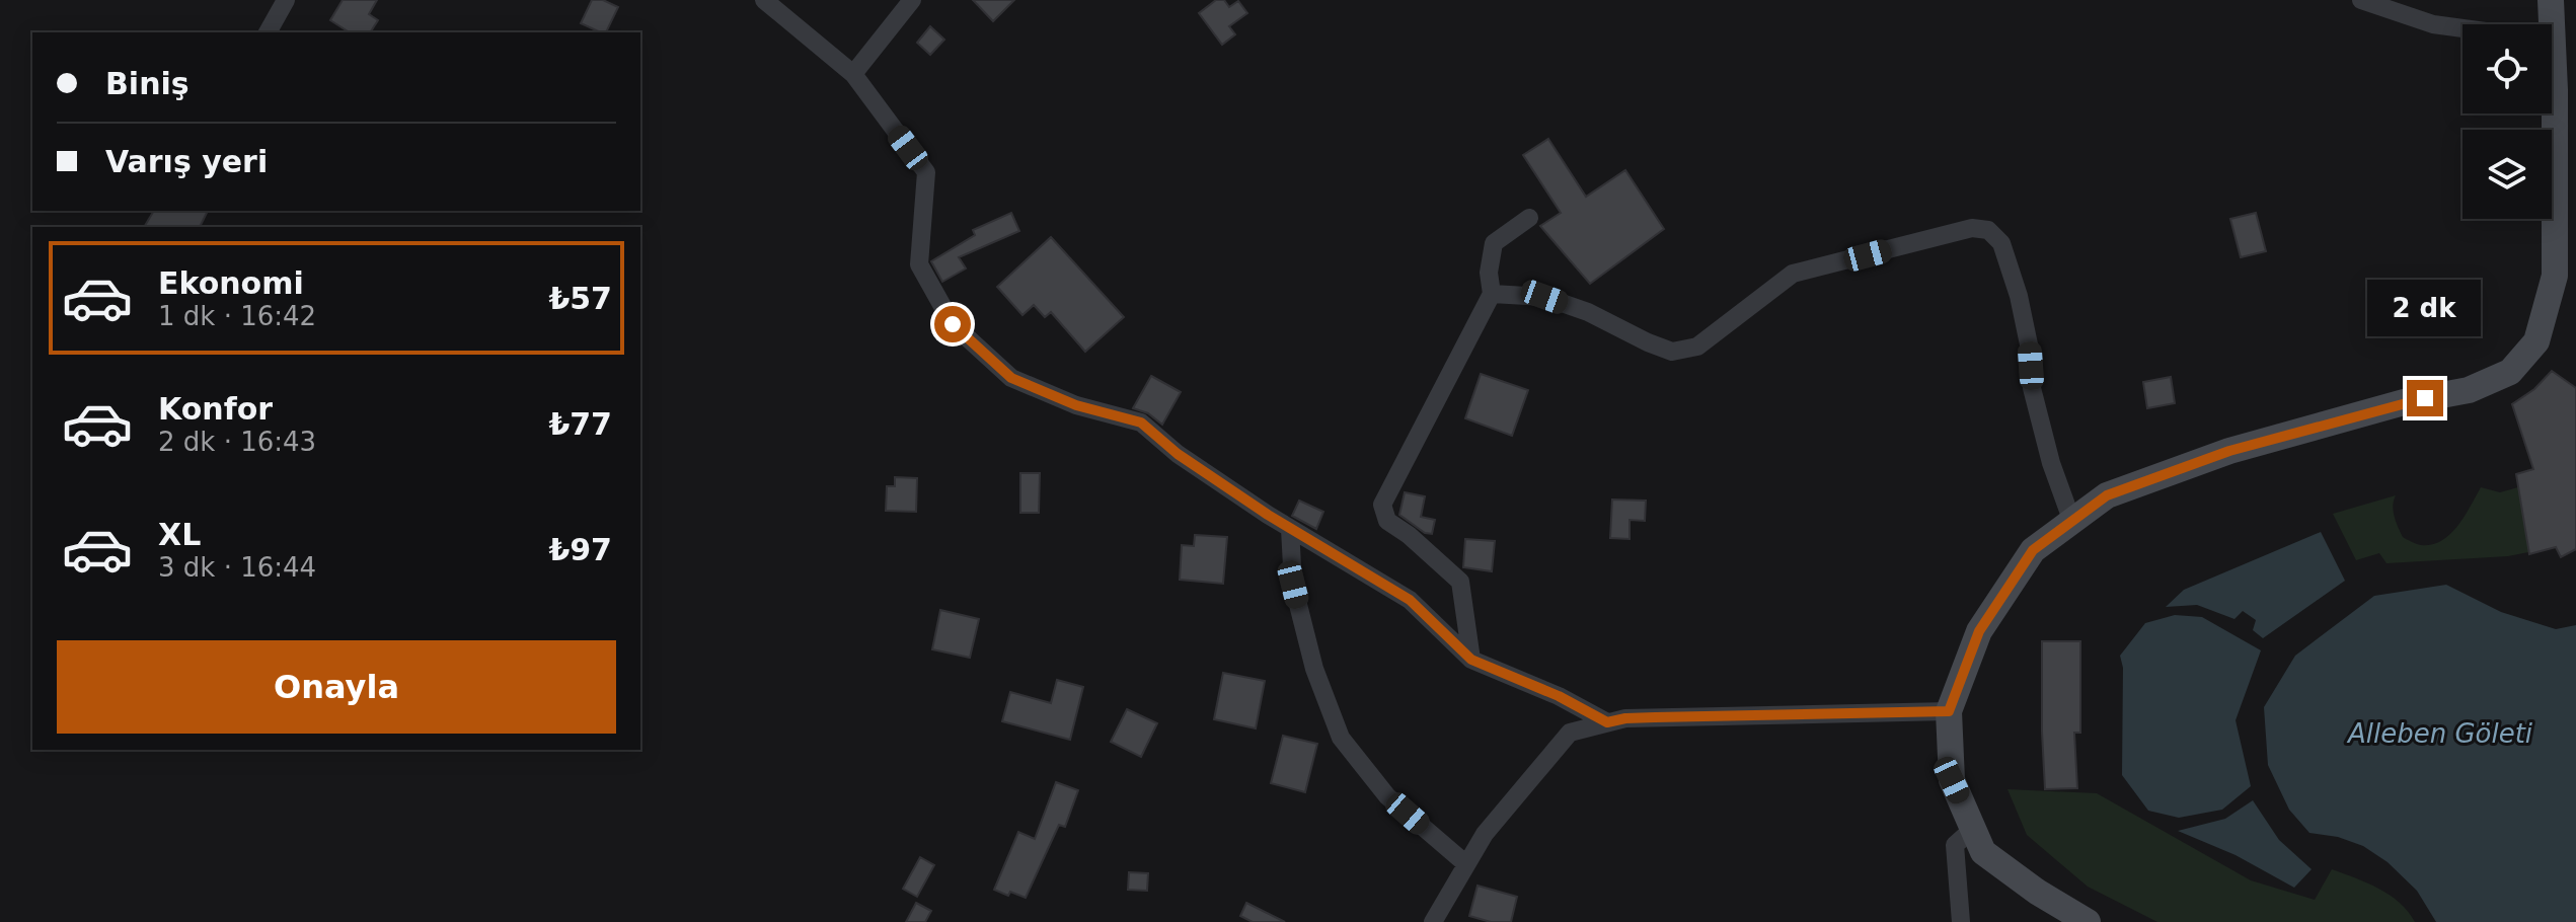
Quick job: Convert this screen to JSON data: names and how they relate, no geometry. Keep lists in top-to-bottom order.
{
  "water": ["Alleben Göleti"],
  "page": {
    "banner": ["Biniş", "Varış yeri"],
    "list": [
      {
        "name": "Ekonomi",
        "note": "1 dk · 16:42",
        "value": "₺57"
      },
      {
        "name": "Konfor",
        "note": "2 dk · 16:43",
        "value": "₺77"
      },
      {
        "name": "XL",
        "note": "3 dk · 16:44",
        "value": "₺97"
      }
    ],
    "bubble": "2 dk",
    "buttons": "Onayla"
  }
}
